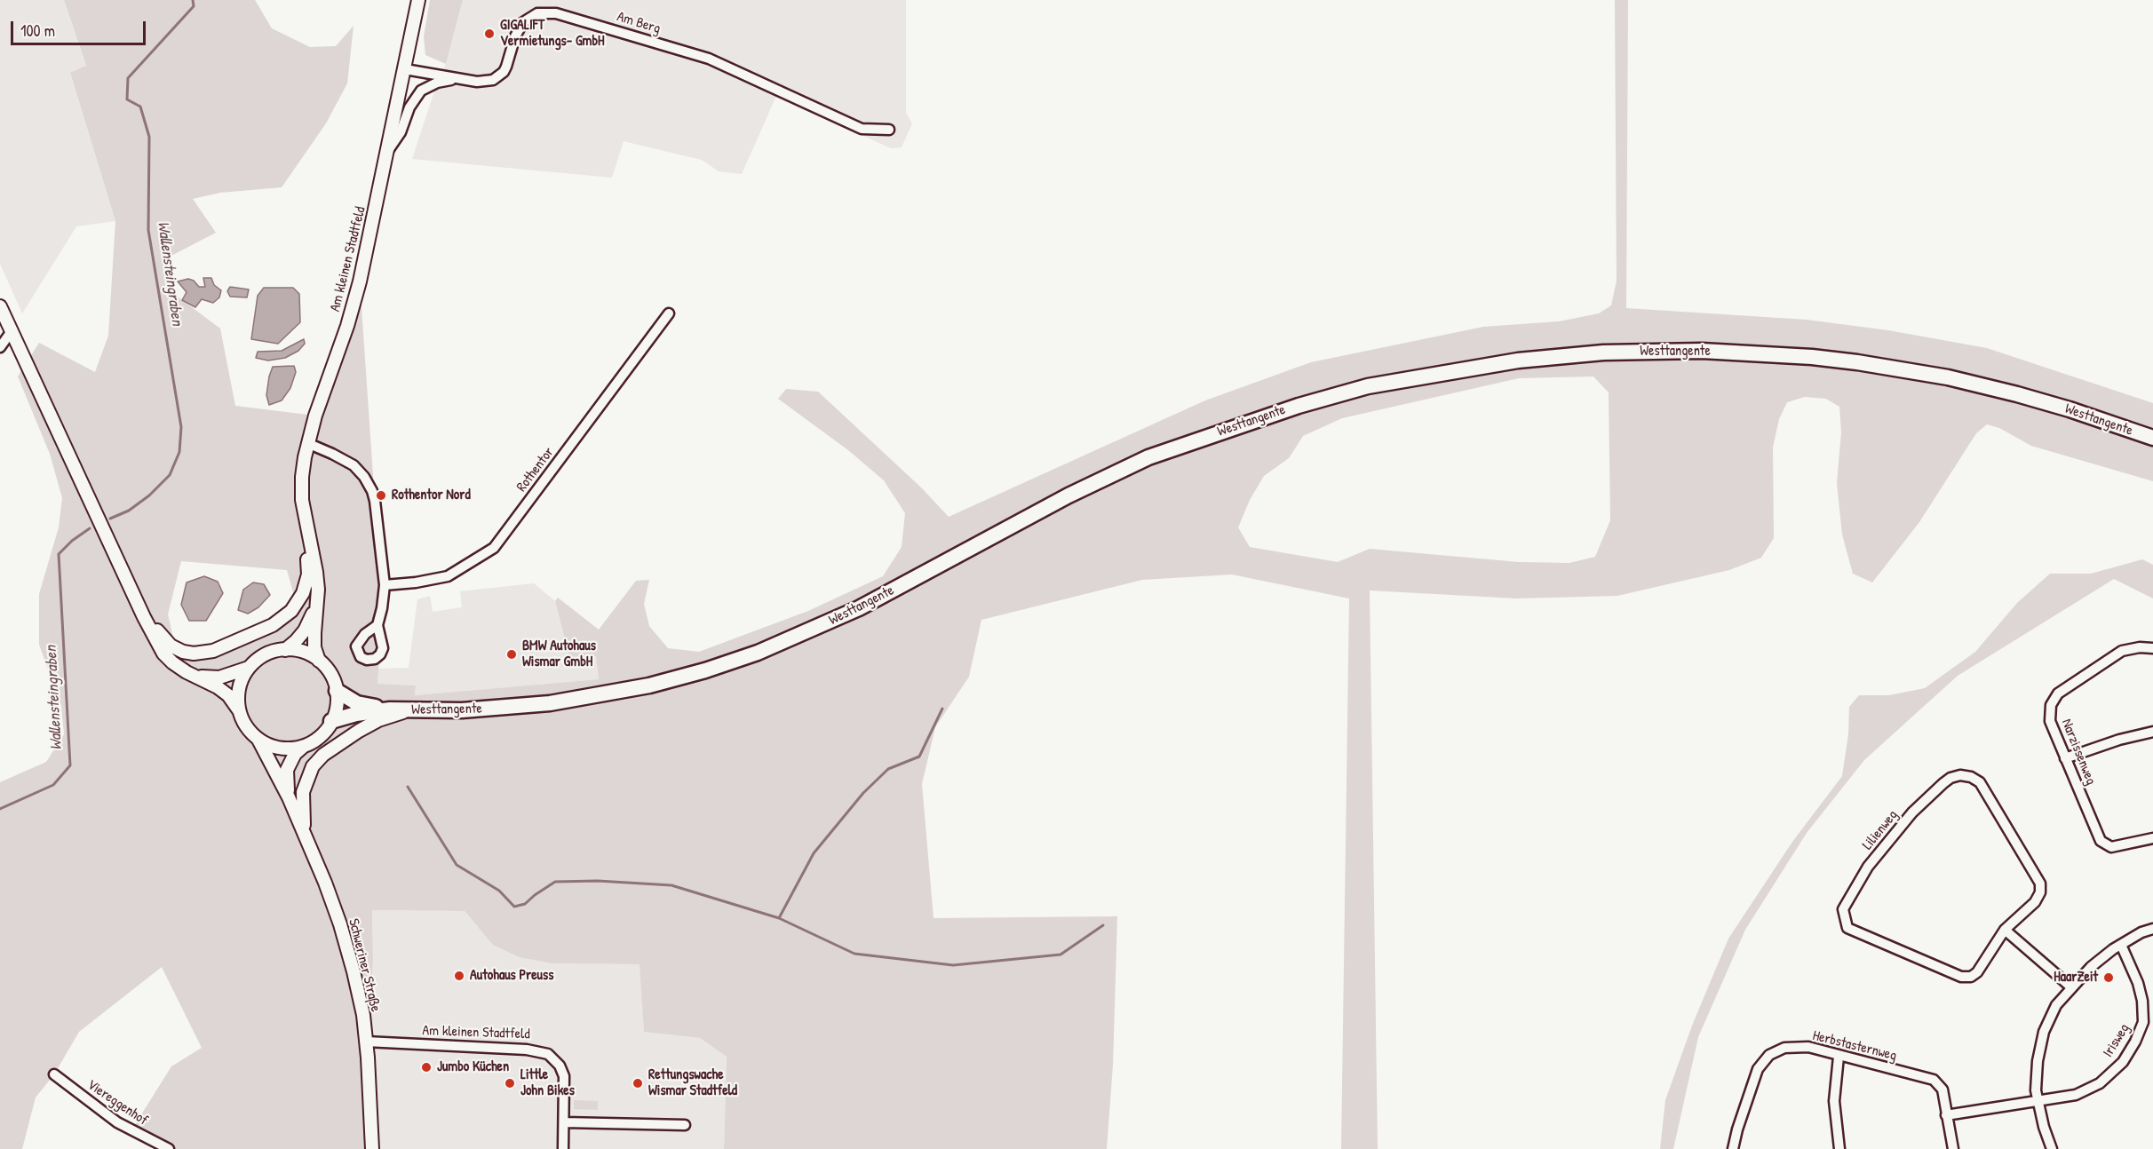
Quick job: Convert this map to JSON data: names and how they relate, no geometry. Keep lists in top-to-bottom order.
{
  "streets": {
    "highway": ["Westtangente"],
    "main road": ["Am kleinen Stadtfeld", "Schweriner Straße"],
    "street": [
      "Am Berg",
      "Rothentor",
      "Narzissenweg",
      "Lilienweg",
      "Irisweg",
      "Herbstasternweg",
      "Viereggenhof"
    ]
  },
  "crossings": [
    ["Am Berg", "Am kleinen Stadtfeld"],
    ["Am kleinen Stadtfeld", "Schweriner Straße"],
    ["Westtangente", "Schweriner Straße"]
  ],
  "water": ["Wallensteingraben"],
  "places": [
    "GIGALIFT Vermietungs- GmbH",
    "Rothentor Nord",
    "BMW Autohaus Wismar GmbH",
    "Autohaus Preuss",
    "HaarZeit",
    "Jumbo Küchen",
    "Little John Bikes",
    "Rettungswache Wismar Stadtfeld"
  ],
  "scale_bar": "100 m"
}
